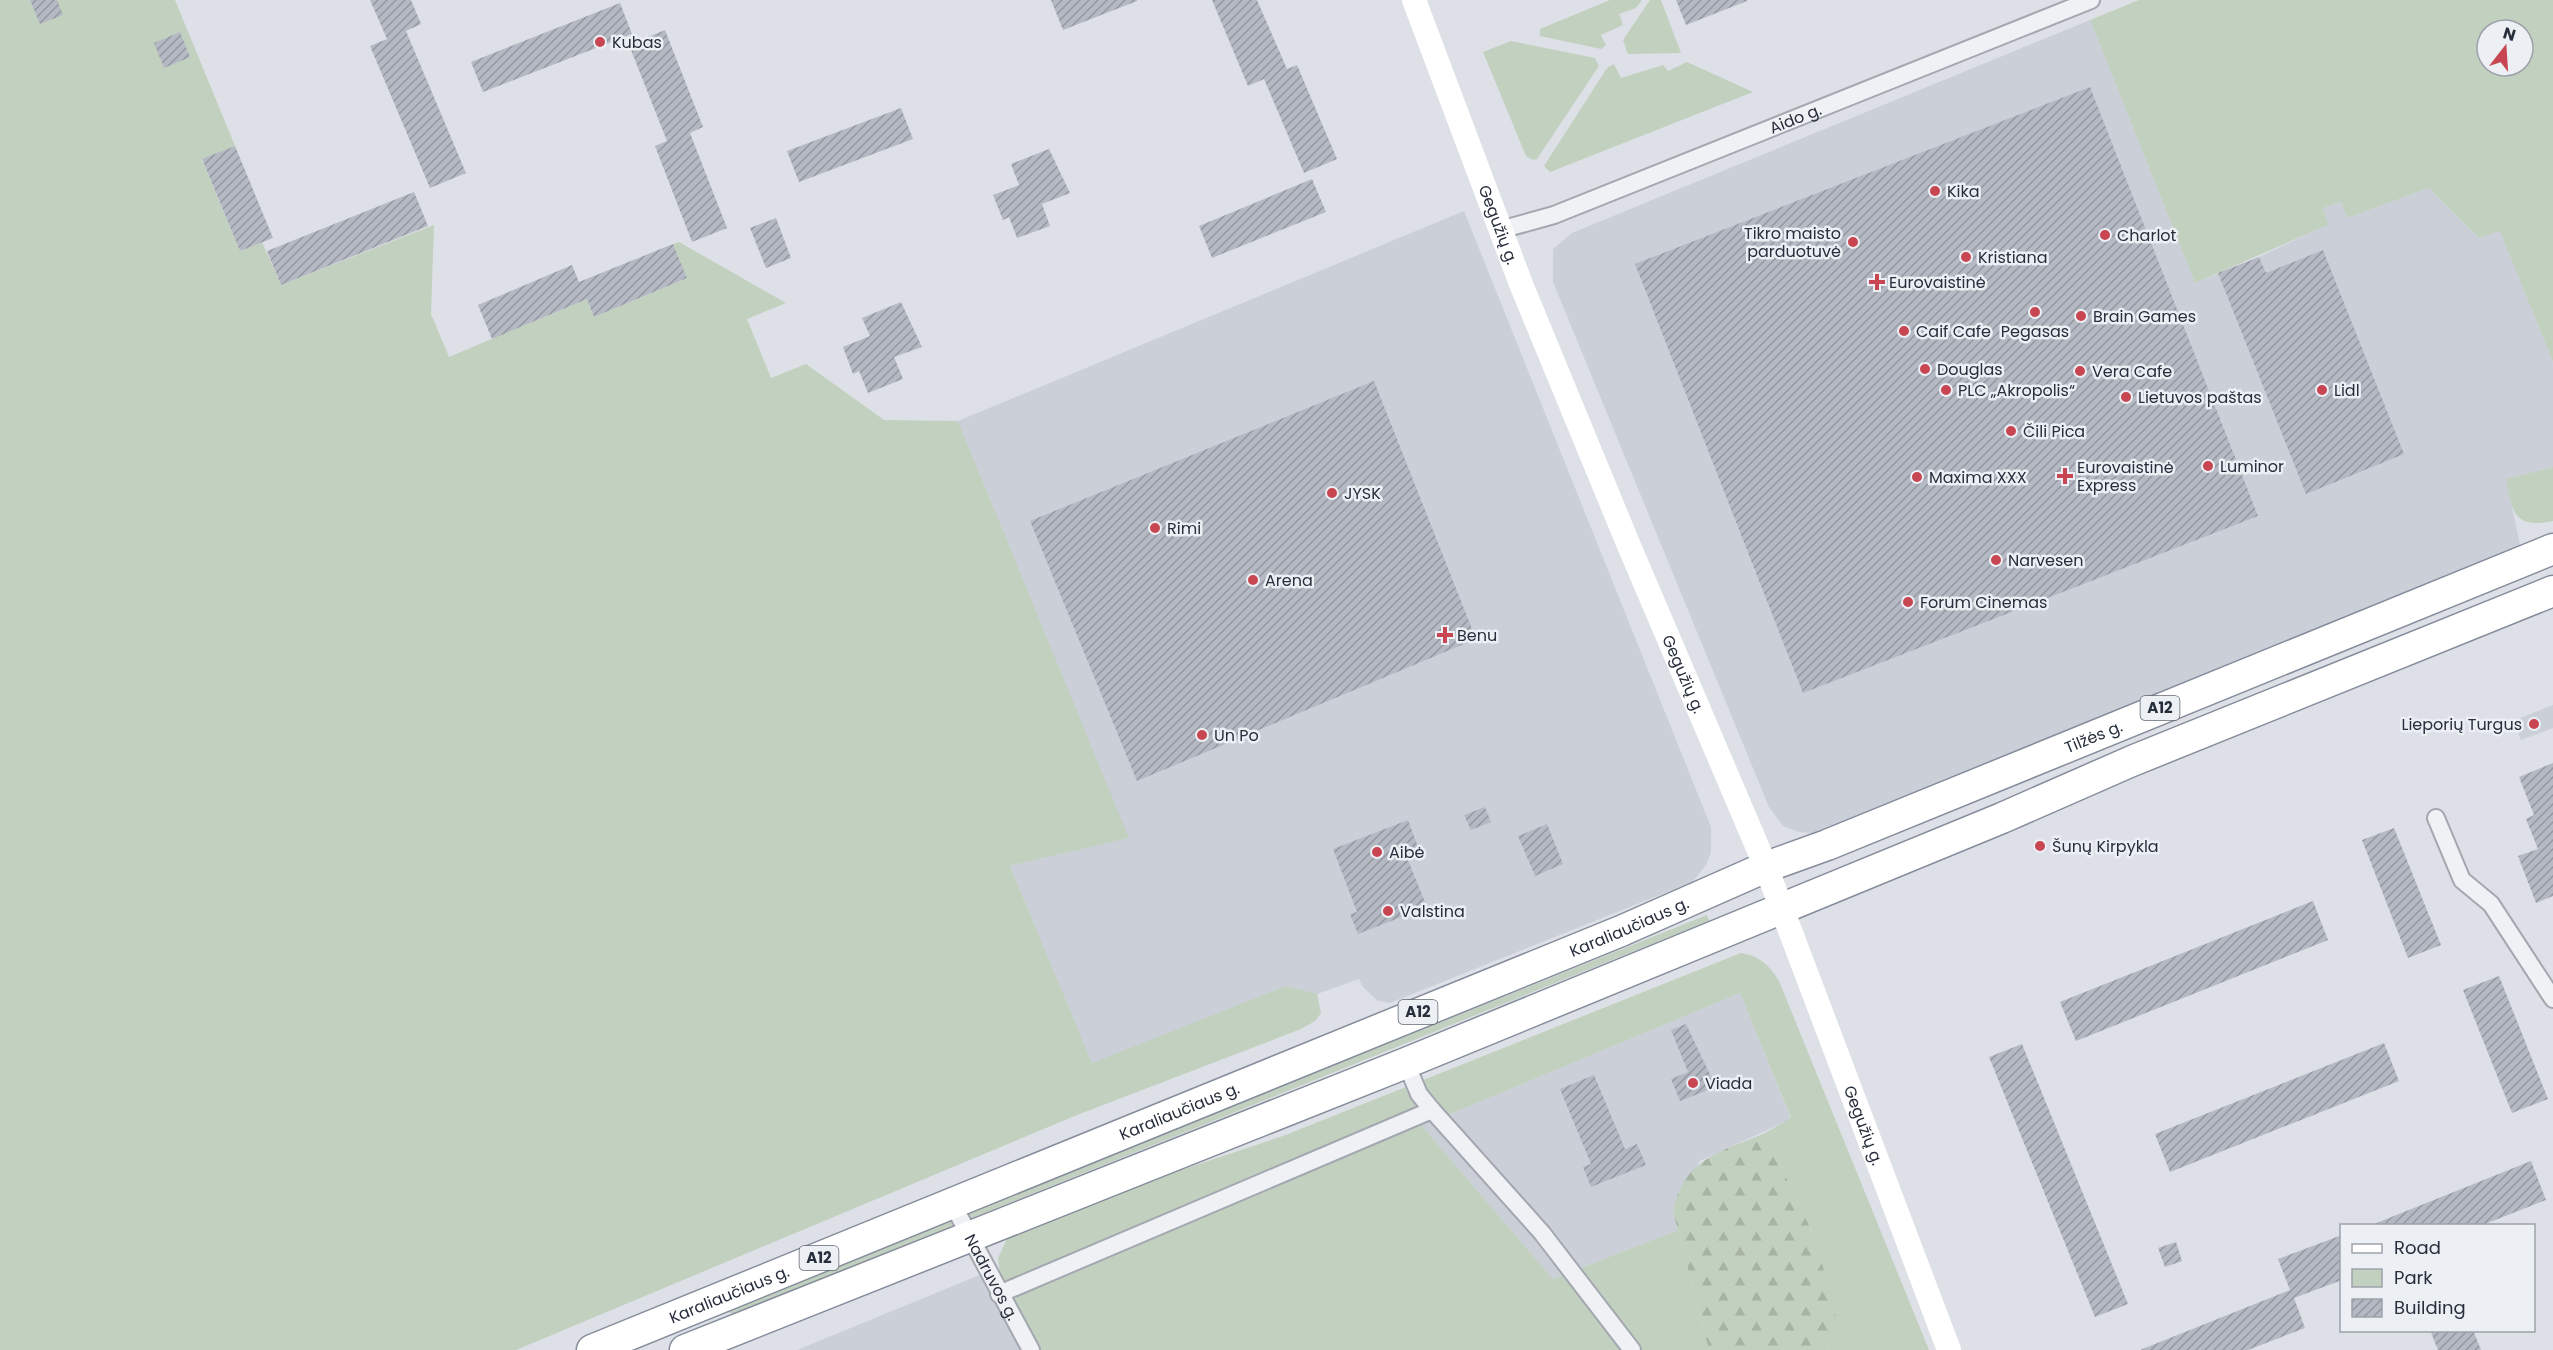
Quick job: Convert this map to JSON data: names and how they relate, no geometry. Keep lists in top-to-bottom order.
{
  "streets": {
    "highway": ["A12", "Tilžės g.", "Karaliaučiaus g."],
    "main road": ["Gegužių g."],
    "street": ["Aido g.", "Nadruvos g."]
  },
  "crossings": [
    ["Aido g.", "Gegužių g."],
    ["Gegužių g.", "A12"],
    ["Gegužių g.", "Tilžės g."],
    ["Gegužių g.", "Karaliaučiaus g."],
    ["A12", "Karaliaučiaus g."],
    ["Tilžės g.", "Karaliaučiaus g."],
    ["Karaliaučiaus g.", "Nadruvos g."]
  ],
  "places": {
    "other": [
      "Kubas",
      "Kika",
      "Charlot",
      "Tikro maisto parduotuvė",
      "Kristiana",
      "Pegasas",
      "Brain Games",
      "Caif Cafe",
      "Douglas",
      "Vera Cafe",
      "PLC „Akropolis“",
      "Lidl",
      "Lietuvos paštas",
      "Čili Pica",
      "Luminor",
      "Maxima XXX",
      "JYSK",
      "Rimi",
      "Narvesen",
      "Arena",
      "Forum Cinemas",
      "Lieporių Turgus",
      "Un Po",
      "Šunų Kirpykla",
      "Aibė",
      "Valstina",
      "Viada"
    ],
    "health": ["Eurovaistinė", "Eurovaistinė Express", "Benu"]
  },
  "legend": ["Road", "Park", "Building"],
  "north": "top"
}
